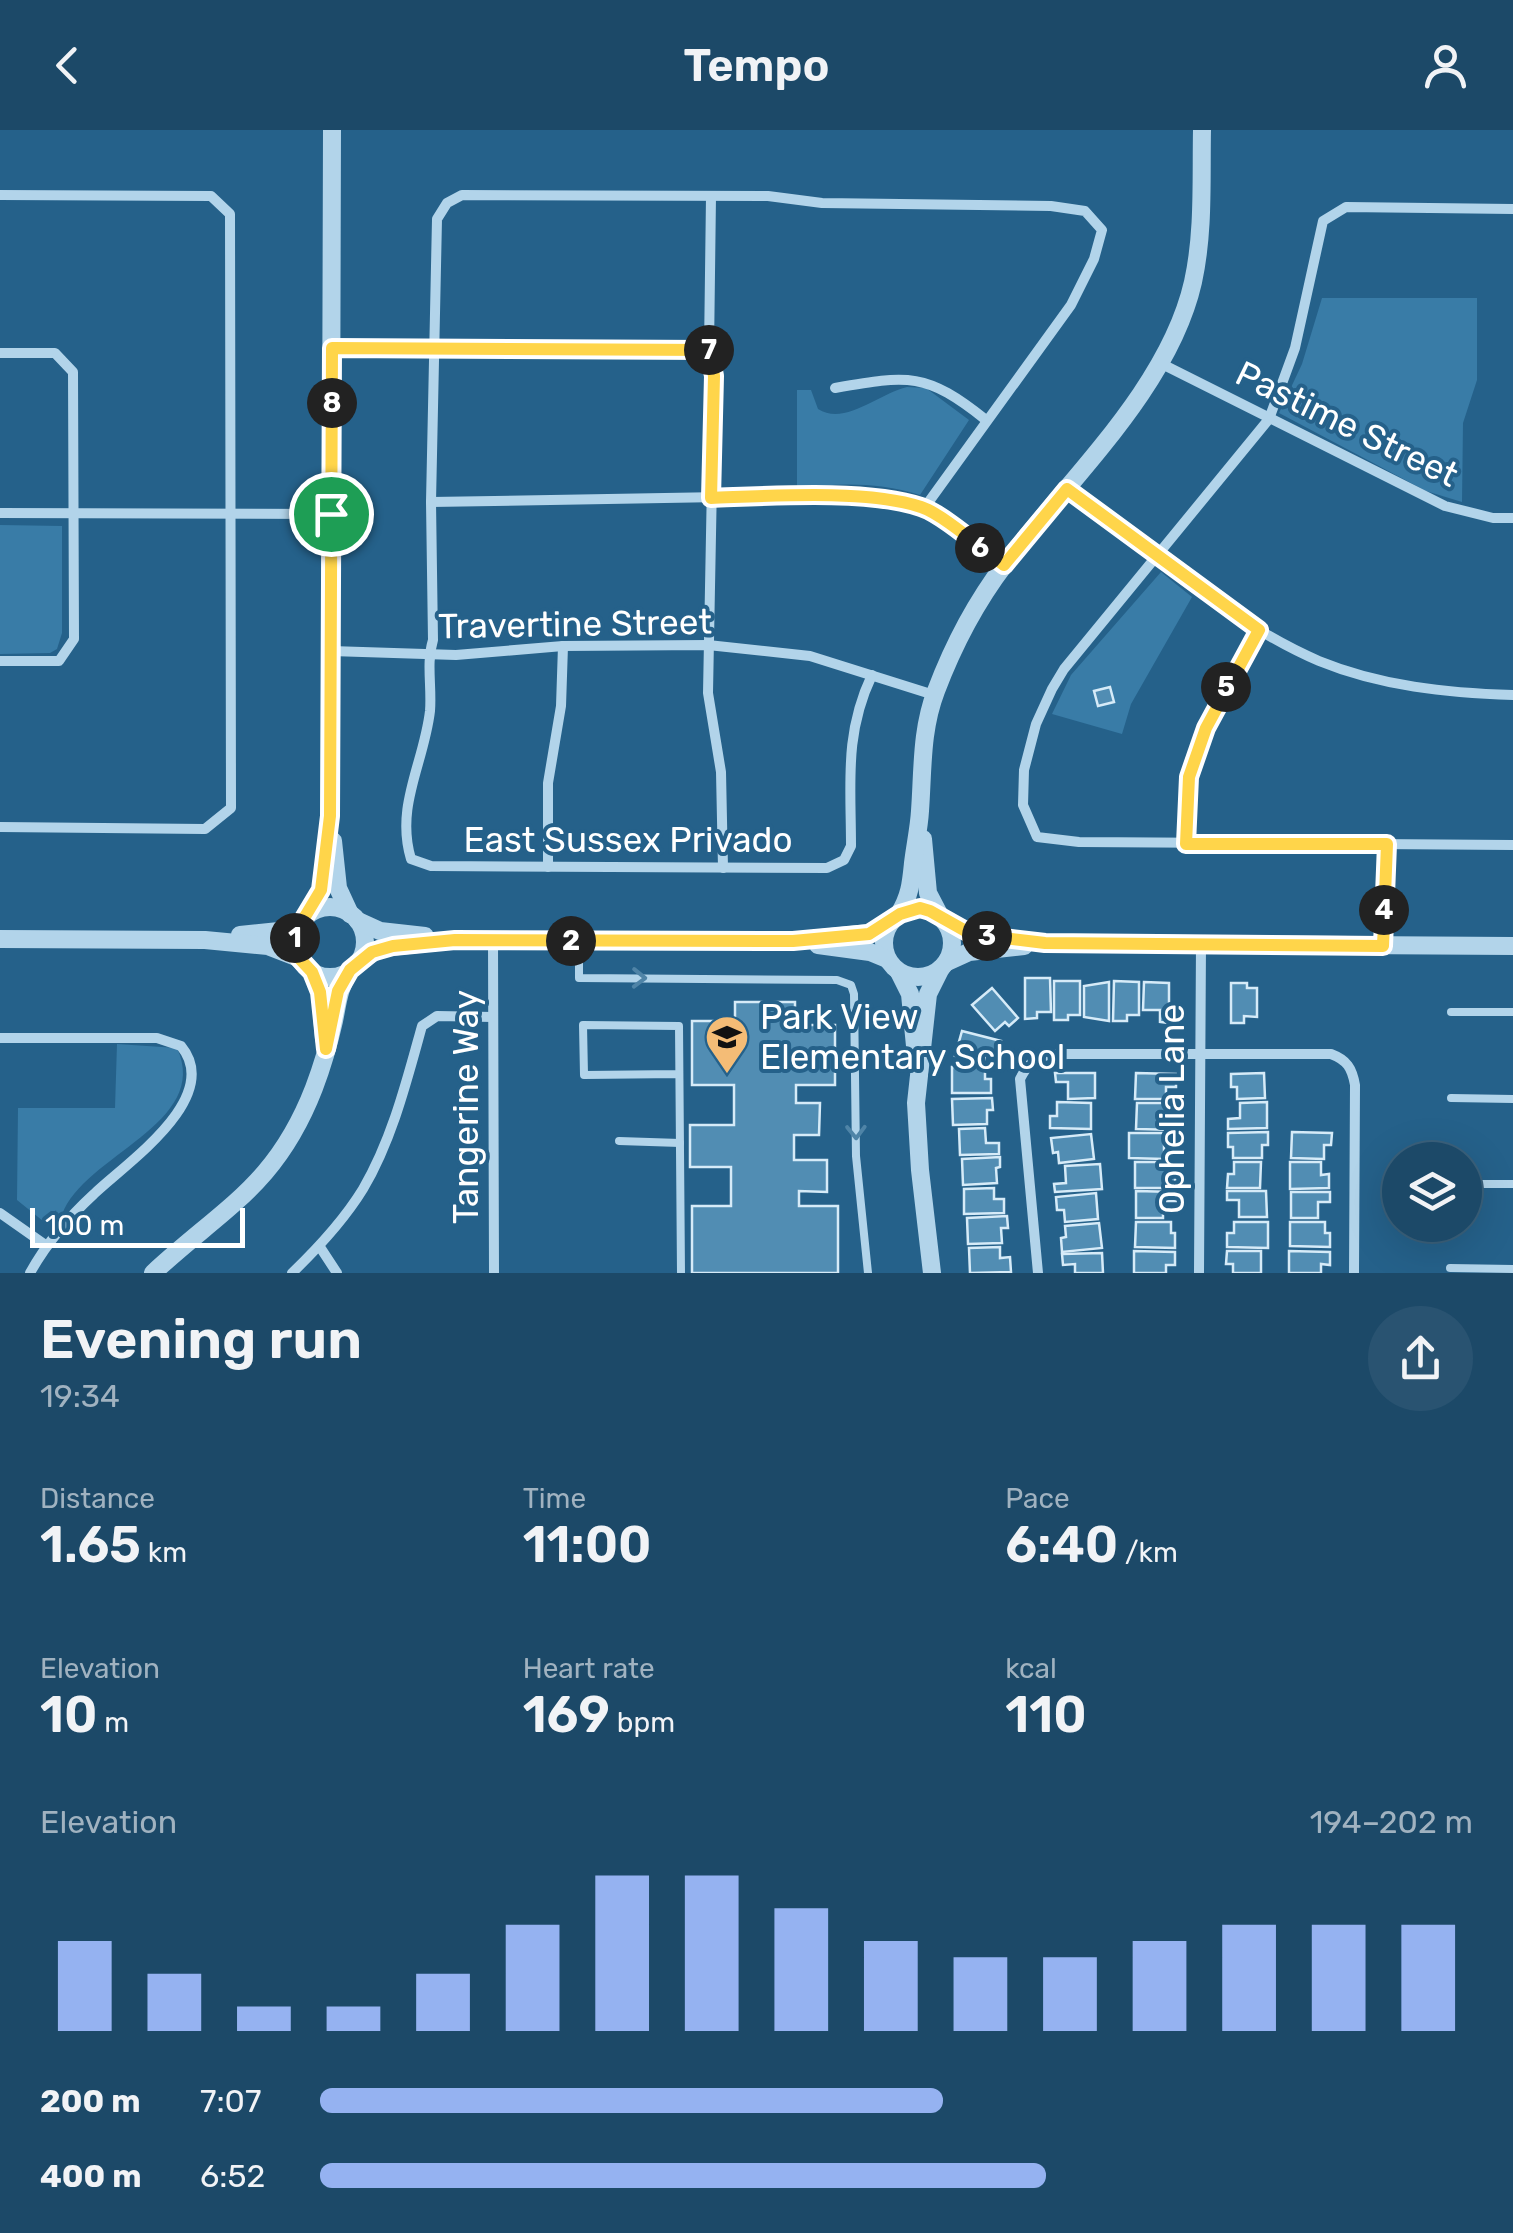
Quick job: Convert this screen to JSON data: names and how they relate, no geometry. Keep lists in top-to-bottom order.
{
  "streets": {
    "street": [
      "Pastime Street",
      "Travertine Street",
      "East Sussex Privado",
      "Tangerine Way",
      "Ophelia Lane"
    ]
  },
  "crossings": [
    ["Travertine Street", "East Sussex Privado"]
  ],
  "places": {
    "school or university": ["Park View Elementary School"]
  },
  "scale_bar": "100 m",
  "page": {
    "header": "Tempo",
    "pins": [
      "7",
      "8",
      "6",
      "5",
      "4",
      "3",
      "1",
      "2"
    ],
    "scale": "100 m",
    "heading": ["Evening run", "19:34"],
    "stats": [
      ["Distance", "1.65 km"],
      ["Time", "11:00"],
      ["Pace", "6:40 /km"],
      ["Elevation", "10 m"],
      ["Heart rate", "169 bpm"],
      ["kcal", "110"]
    ],
    "chart": ["Elevation", "194–202 m"],
    "list": [
      {
        "name": "200 m",
        "note": "7:07"
      },
      {
        "name": "400 m",
        "note": "6:52"
      }
    ]
  }
}
